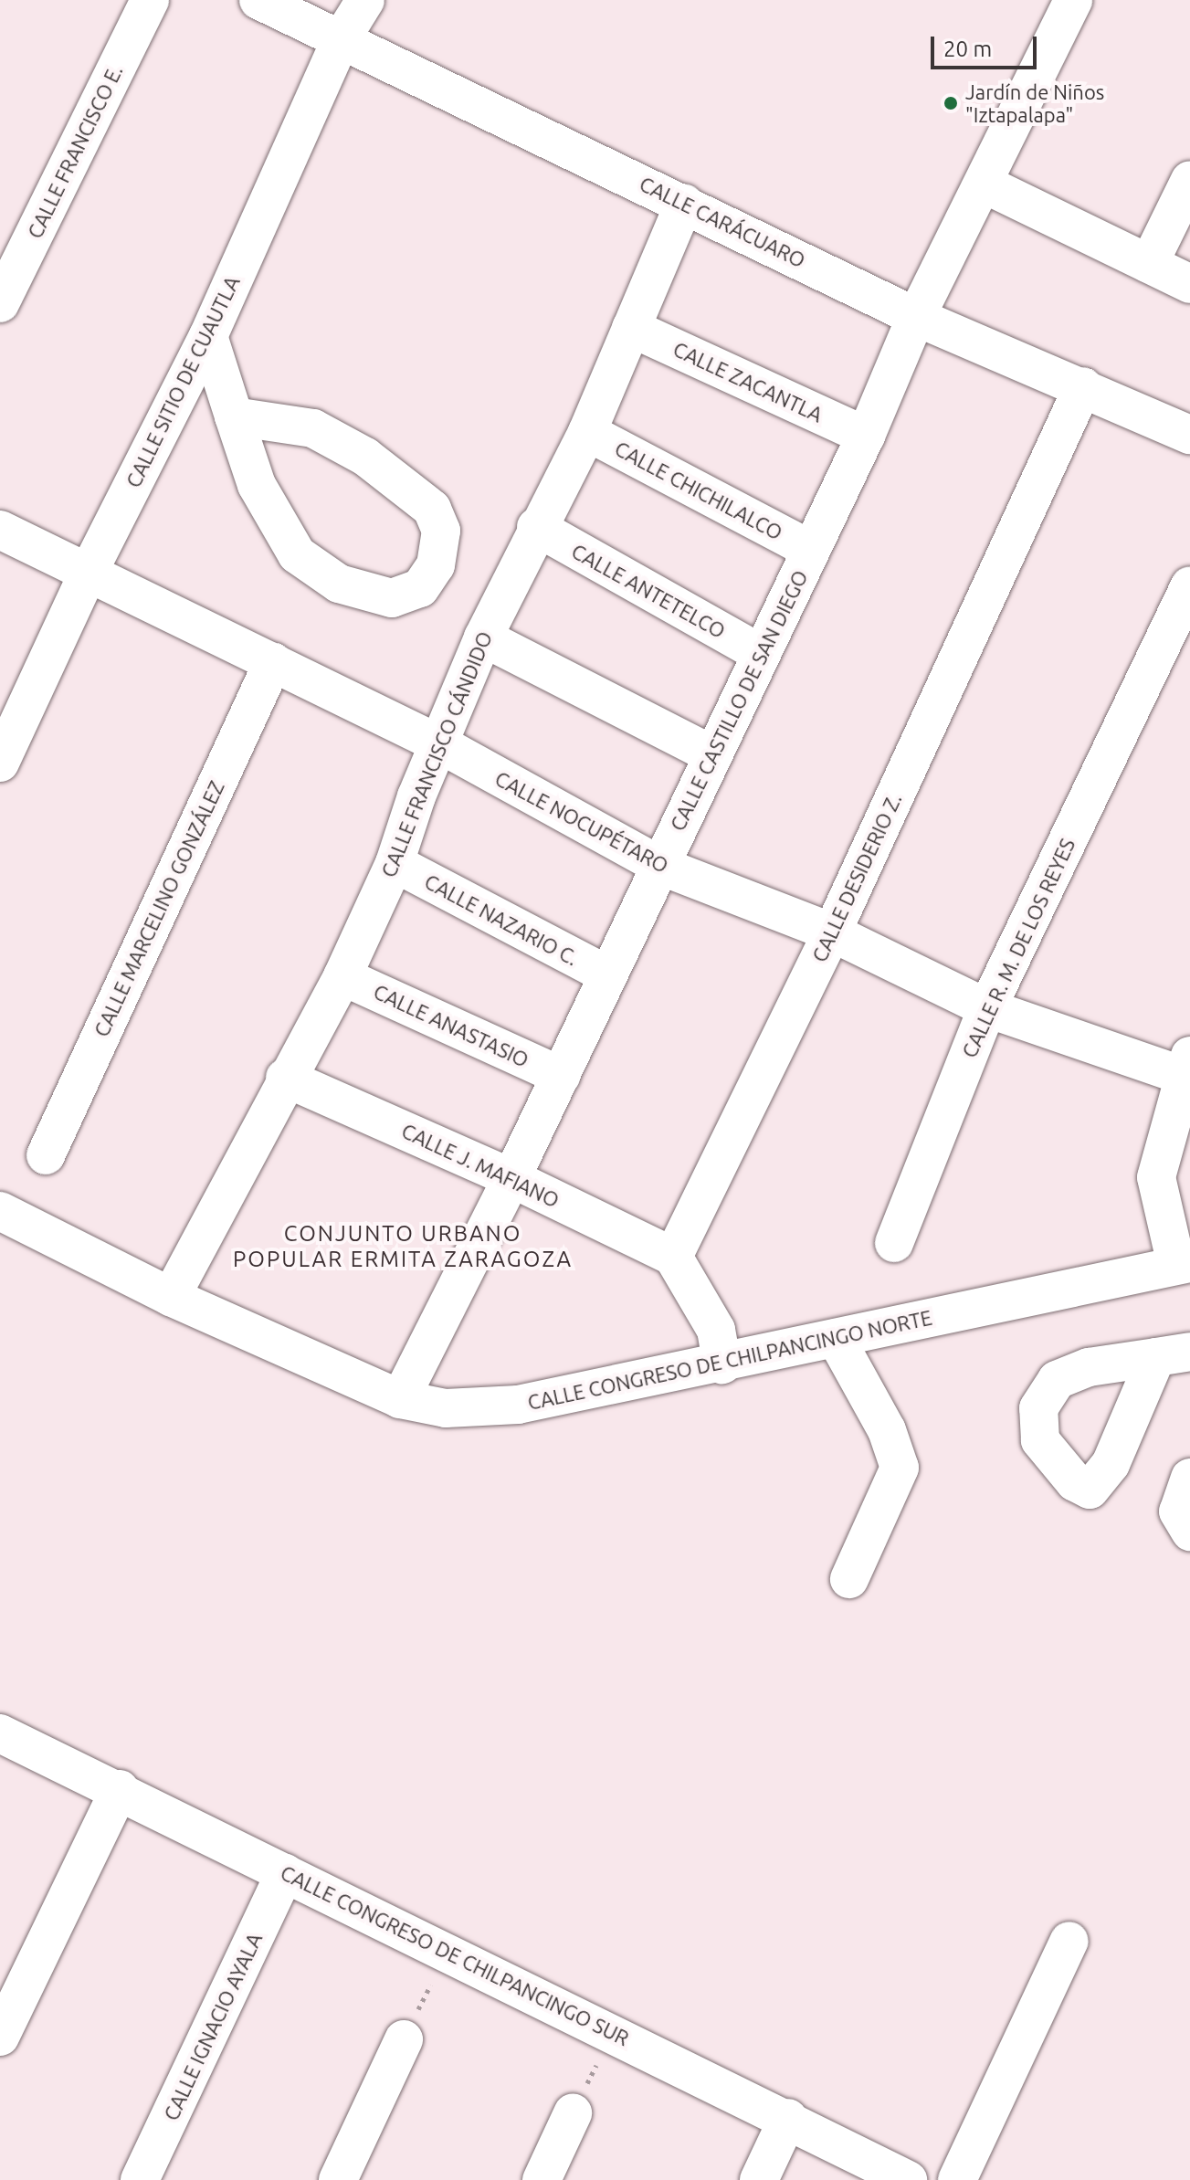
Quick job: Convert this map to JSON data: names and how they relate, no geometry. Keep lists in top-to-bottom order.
{
  "streets": {
    "street": [
      "CALLE FRANCISCO E.",
      "CALLE CARÁCUARO",
      "CALLE SITIO DE CUAUTLA",
      "CALLE ZACANTLA",
      "CALLE CHICHILALCO",
      "CALLE ANTETELCO",
      "CALLE CASTILLO DE SAN DIEGO",
      "CALLE FRANCISCO CÁNDIDO",
      "CALLE NOCUPÉTARO",
      "CALLE DESIDERIO Z.",
      "CALLE MARCELINO GONZÁLEZ",
      "CALLE NAZARIO C.",
      "CALLE R. M. DE LOS REYES",
      "CALLE ANASTASIO",
      "CALLE J. MAFIANO",
      "CALLE CONGRESO DE CHILPANCINGO NORTE",
      "CALLE CONGRESO DE CHILPANCINGO SUR",
      "CALLE IGNACIO AYALA"
    ]
  },
  "crossings": [
    ["CALLE CARÁCUARO", "CALLE SITIO DE CUAUTLA"],
    ["CALLE CARÁCUARO", "CALLE CASTILLO DE SAN DIEGO"],
    ["CALLE CARÁCUARO", "CALLE FRANCISCO CÁNDIDO"],
    ["CALLE CARÁCUARO", "CALLE DESIDERIO Z."],
    ["CALLE SITIO DE CUAUTLA", "CALLE NOCUPÉTARO"],
    ["CALLE ZACANTLA", "CALLE CASTILLO DE SAN DIEGO"],
    ["CALLE ZACANTLA", "CALLE FRANCISCO CÁNDIDO"],
    ["CALLE CHICHILALCO", "CALLE CASTILLO DE SAN DIEGO"],
    ["CALLE CHICHILALCO", "CALLE FRANCISCO CÁNDIDO"],
    ["CALLE ANTETELCO", "CALLE CASTILLO DE SAN DIEGO"],
    ["CALLE ANTETELCO", "CALLE FRANCISCO CÁNDIDO"],
    ["CALLE CASTILLO DE SAN DIEGO", "CALLE NOCUPÉTARO"],
    ["CALLE CASTILLO DE SAN DIEGO", "CALLE NAZARIO C."],
    ["CALLE CASTILLO DE SAN DIEGO", "CALLE ANASTASIO"],
    ["CALLE CASTILLO DE SAN DIEGO", "CALLE J. MAFIANO"],
    ["CALLE CASTILLO DE SAN DIEGO", "CALLE CONGRESO DE CHILPANCINGO NORTE"],
    ["CALLE FRANCISCO CÁNDIDO", "CALLE NOCUPÉTARO"],
    ["CALLE FRANCISCO CÁNDIDO", "CALLE NAZARIO C."],
    ["CALLE FRANCISCO CÁNDIDO", "CALLE ANASTASIO"],
    ["CALLE FRANCISCO CÁNDIDO", "CALLE J. MAFIANO"],
    ["CALLE FRANCISCO CÁNDIDO", "CALLE CONGRESO DE CHILPANCINGO NORTE"],
    ["CALLE NOCUPÉTARO", "CALLE DESIDERIO Z."],
    ["CALLE NOCUPÉTARO", "CALLE MARCELINO GONZÁLEZ"],
    ["CALLE NOCUPÉTARO", "CALLE R. M. DE LOS REYES"],
    ["CALLE DESIDERIO Z.", "CALLE J. MAFIANO"],
    ["CALLE CONGRESO DE CHILPANCINGO SUR", "CALLE IGNACIO AYALA"]
  ],
  "districts": ["CONJUNTO URBANO POPULAR ERMITA ZARAGOZA"],
  "places": ["Jardín de Niños \"Iztapalapa\""],
  "scale_bar": "20 m"
}
